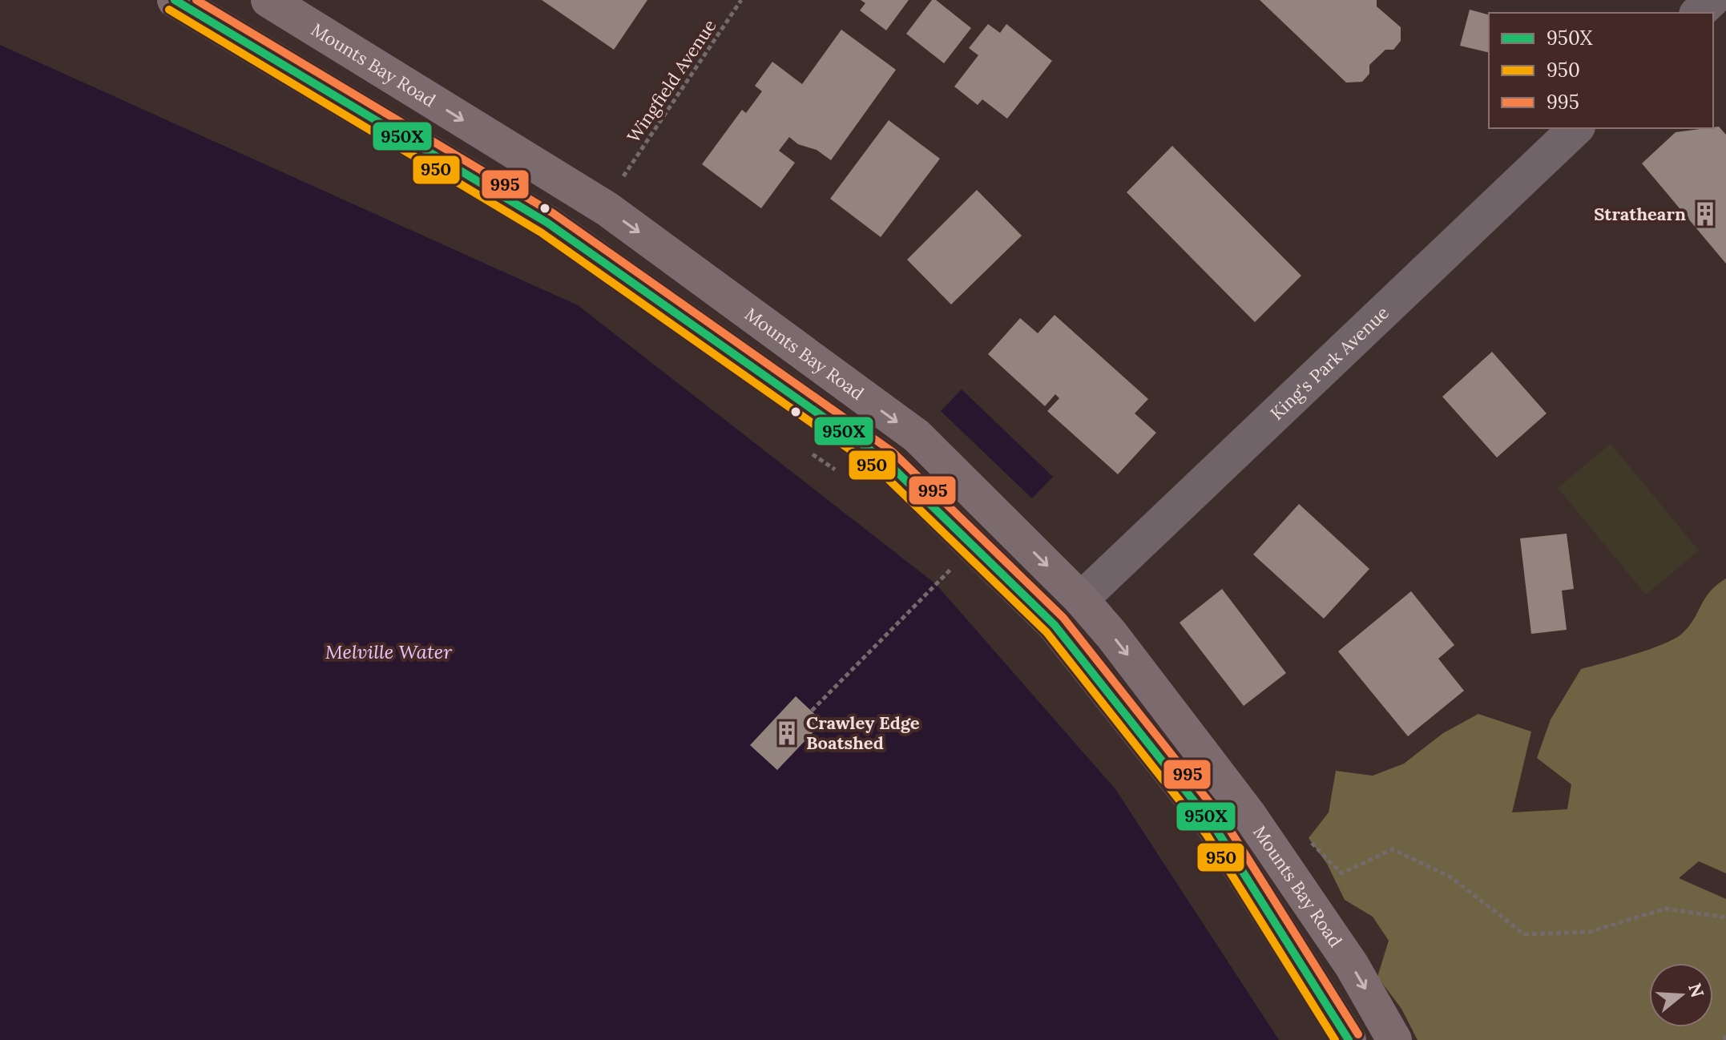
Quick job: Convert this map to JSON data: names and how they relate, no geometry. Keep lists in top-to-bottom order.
{
  "streets": {
    "highway": ["Mounts Bay Road"],
    "street": ["King's Park Avenue"],
    "path": ["Wingfield Avenue"]
  },
  "crossings": [
    ["Mounts Bay Road", "King's Park Avenue"]
  ],
  "water": ["Melville Water"],
  "places": {
    "building": ["Strathearn", "Crawley Edge Boatshed"]
  },
  "lines": ["transit line 950X", "transit line 995", "transit line 950"],
  "legend": ["950X", "950", "995"],
  "north": "right"
}
